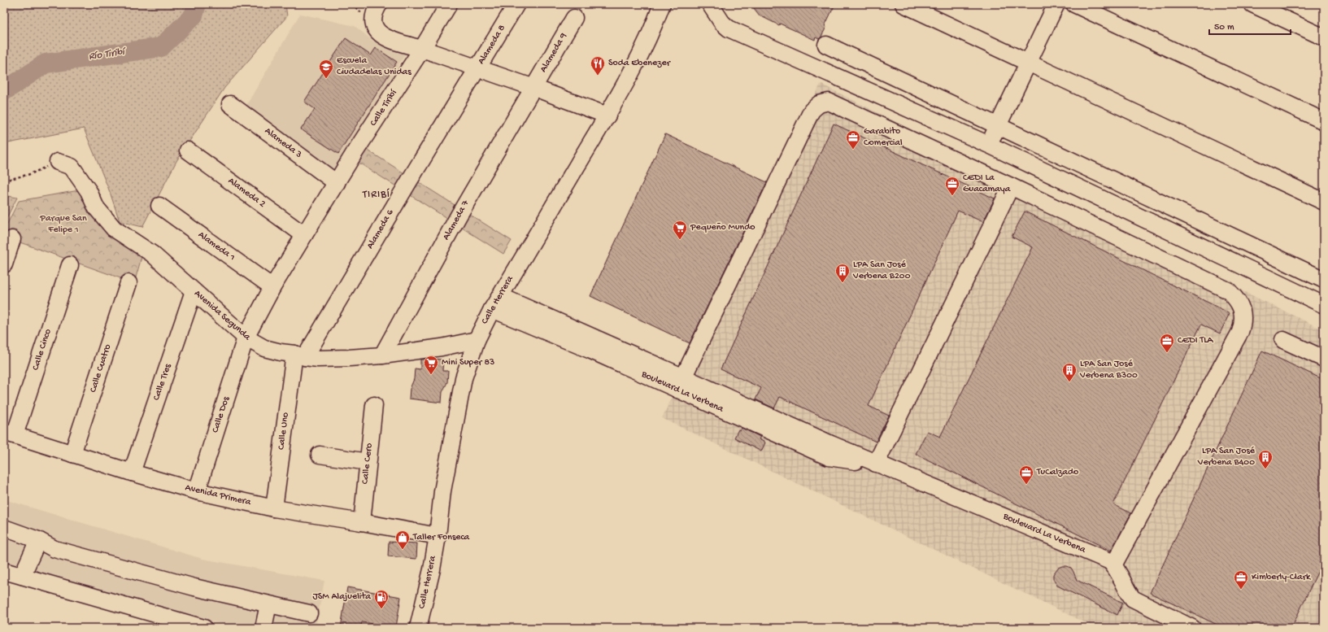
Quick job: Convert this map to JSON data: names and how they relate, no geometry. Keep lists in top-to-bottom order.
{
  "streets": {
    "street": [
      "Alameda 8",
      "Alameda 9",
      "Calle Tiribí",
      "Alameda 3",
      "Alameda 2",
      "Alameda 7",
      "Alameda 6",
      "Alameda 1",
      "Calle Herrera",
      "Avenida Segunda",
      "Calle Cinco",
      "Calle Cuatro",
      "Calle Tres",
      "Boulevard La Verbena",
      "Calle Dos",
      "Calle Uno",
      "Calle Cero",
      "Avenida Primera"
    ]
  },
  "crossings": [
    ["Alameda 8", "Alameda 6"],
    ["Alameda 9", "Alameda 7"],
    ["Calle Tiribí", "Alameda 3"],
    ["Calle Tiribí", "Alameda 2"],
    ["Calle Tiribí", "Alameda 1"],
    ["Calle Tiribí", "Avenida Segunda"],
    ["Calle Tiribí", "Calle Dos"],
    ["Alameda 7", "Avenida Segunda"],
    ["Alameda 6", "Avenida Segunda"],
    ["Alameda 6", "Calle Uno"],
    ["Calle Herrera", "Avenida Segunda"],
    ["Calle Herrera", "Boulevard La Verbena"],
    ["Calle Herrera", "Avenida Primera"],
    ["Avenida Segunda", "Calle Tres"],
    ["Avenida Segunda", "Calle Dos"],
    ["Avenida Segunda", "Calle Uno"],
    ["Calle Cinco", "Avenida Primera"],
    ["Calle Cuatro", "Avenida Primera"],
    ["Calle Tres", "Avenida Primera"],
    ["Calle Dos", "Avenida Primera"],
    ["Calle Uno", "Avenida Primera"],
    ["Calle Cero", "Avenida Primera"]
  ],
  "districts": ["TIRIBÍ"],
  "water": ["Río Tiribí"],
  "parks": ["Parque San Felipe 1"],
  "places": {
    "restaurant": ["Soda Ebenezer"],
    "school or university": ["Escuela Ciudadelas Unidas"],
    "office": [
      "Garabito Comercial",
      "CEDI La Guacamaya",
      "CEDI TLA",
      "TuCalzado",
      "Kimberly-Clark"
    ],
    "supermarket": ["Pequeño Mundo", "Mini Super 83"],
    "building": ["LPA San José Verbena B200", "LPA San José Verbena B300", "LPA San José Verbena B400"],
    "shop": ["Taller Fonseca"],
    "fuel station": ["JSM Alajuelita"]
  },
  "scale_bar": "50 m"
}
